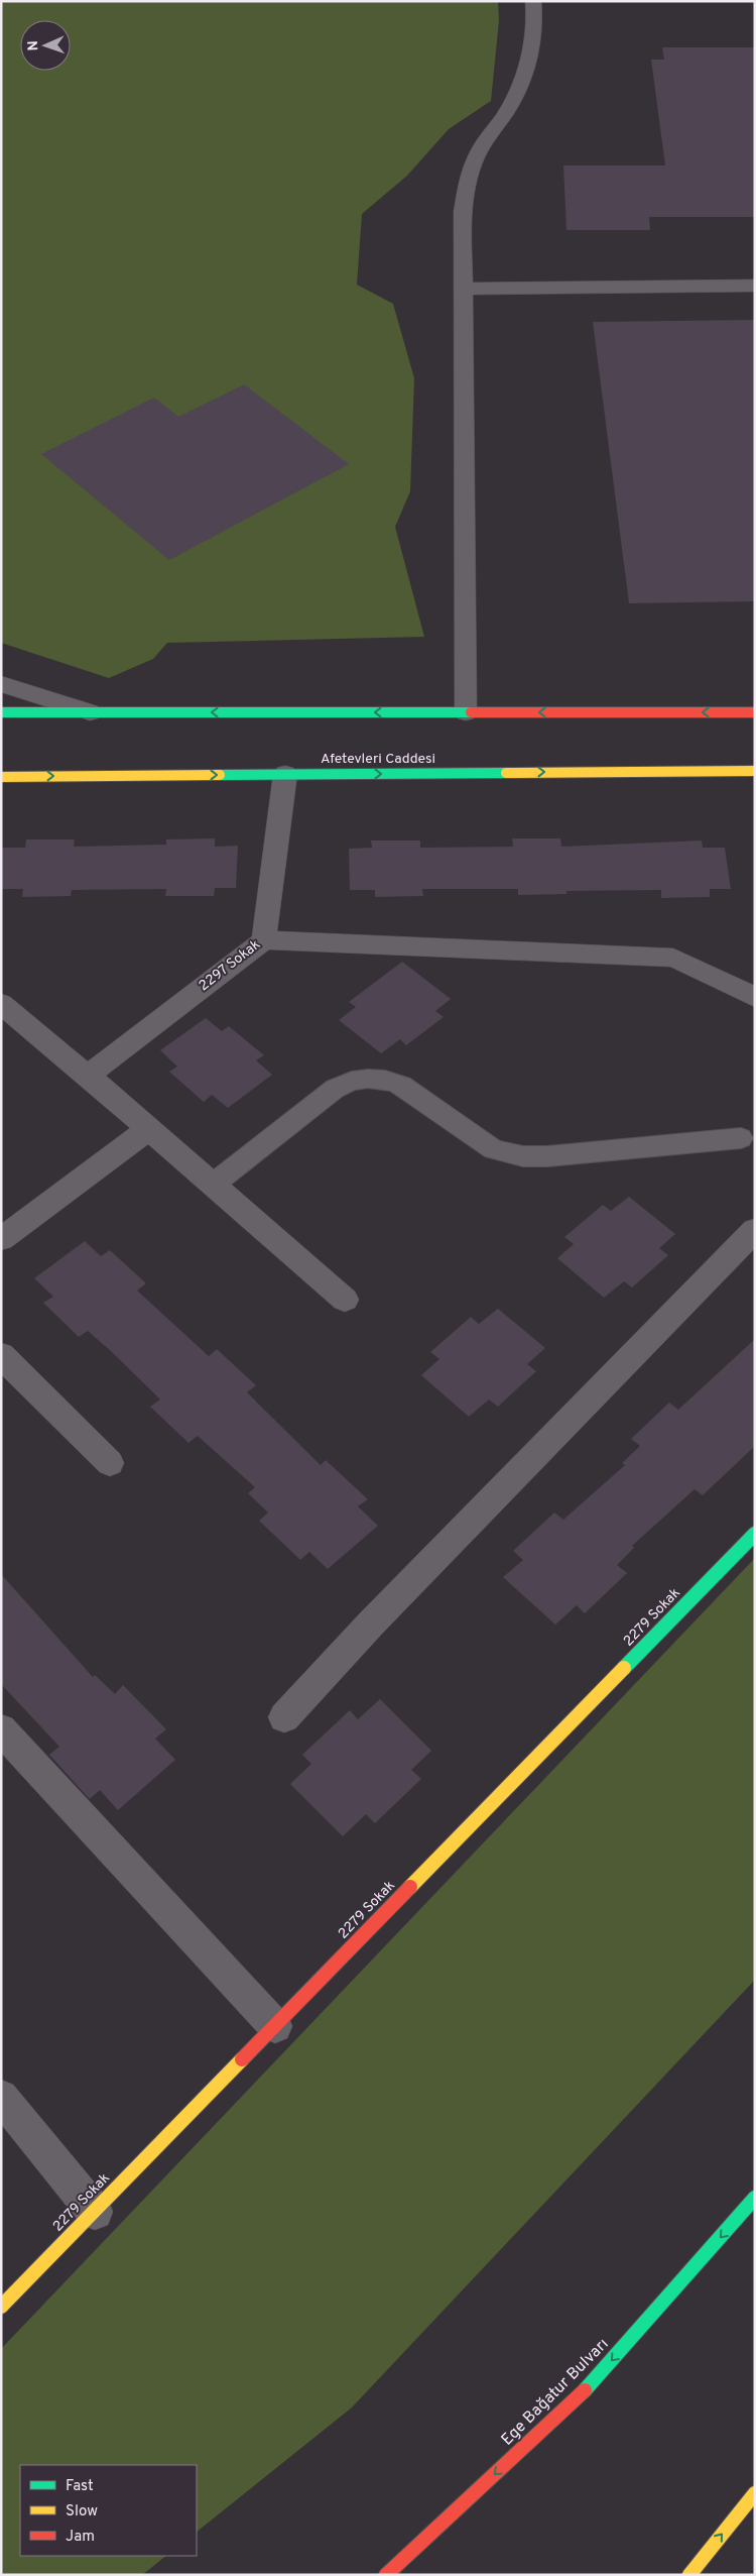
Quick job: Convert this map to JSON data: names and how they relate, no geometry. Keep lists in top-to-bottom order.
{
  "streets": {
    "street": [
      "Afetevleri Caddesi",
      "2297 Sokak",
      "2279 Sokak",
      "Ege Bağatur Bulvarı"
    ]
  },
  "crossings": [
    ["Afetevleri Caddesi", "2297 Sokak"]
  ],
  "one_way": ["Ege Bağatur Bulvarı"],
  "legend": ["Fast", "Slow", "Jam"],
  "north": "left"
}
